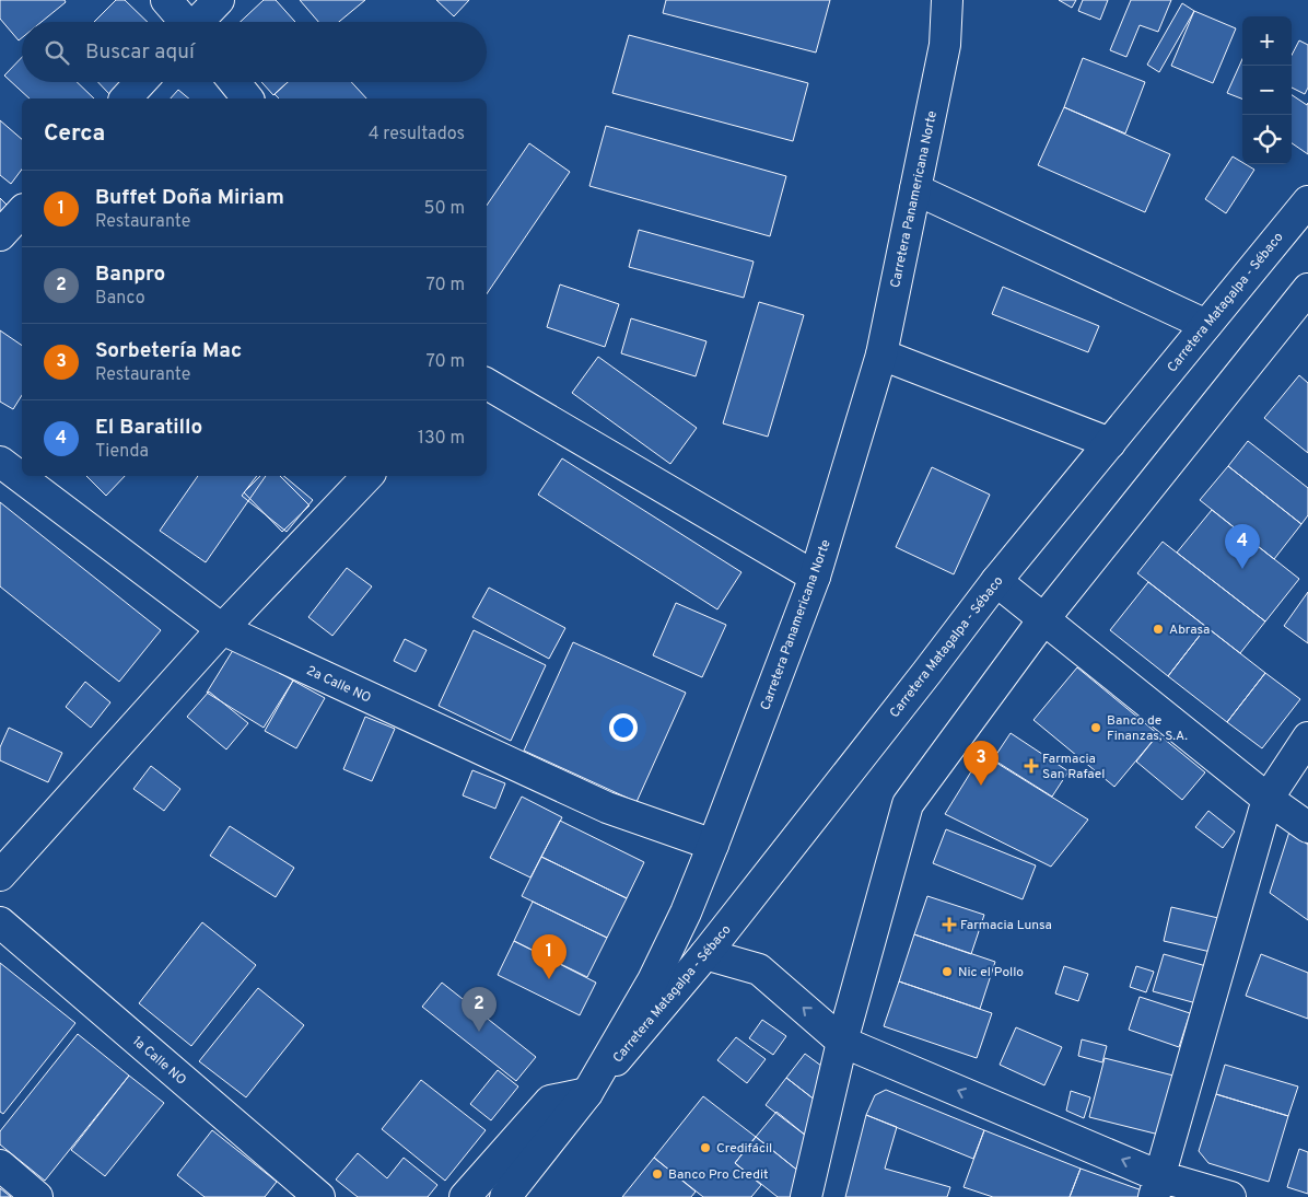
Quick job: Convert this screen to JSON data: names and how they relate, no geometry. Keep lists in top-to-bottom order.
{
  "streets": {
    "main road": [
      "Carretera Panamericana Norte",
      "Carretera Matagalpa - Sébaco",
      "2a Calle NO",
      "1a Calle NO"
    ]
  },
  "crossings": [
    ["Carretera Panamericana Norte", "Carretera Matagalpa - Sébaco"],
    ["Carretera Panamericana Norte", "2a Calle NO"]
  ],
  "places": {
    "other": [
      "Abrasa",
      "Banco de Finanzas, S.A.",
      "Nic el Pollo",
      "Credifácil",
      "Banco Pro Credit"
    ],
    "health": ["Farmacia San Rafael", "Farmacia Lunsa"]
  },
  "page": {
    "map_buttons": ["+", "−"],
    "search": "Buscar aquí",
    "heading": ["Cerca", "4 resultados"],
    "list": [
      {
        "mark": "1",
        "name": "Buffet Doña Miriam",
        "note": "Restaurante",
        "value": "50 m"
      },
      {
        "mark": "2",
        "name": "Banpro",
        "note": "Banco",
        "value": "70 m"
      },
      {
        "mark": "3",
        "name": "Sorbetería Mac",
        "note": "Restaurante",
        "value": "70 m"
      },
      {
        "mark": "4",
        "name": "El Baratillo",
        "note": "Tienda",
        "value": "130 m"
      }
    ],
    "pins": [
      "4",
      "3",
      "1",
      "2"
    ]
  }
}
